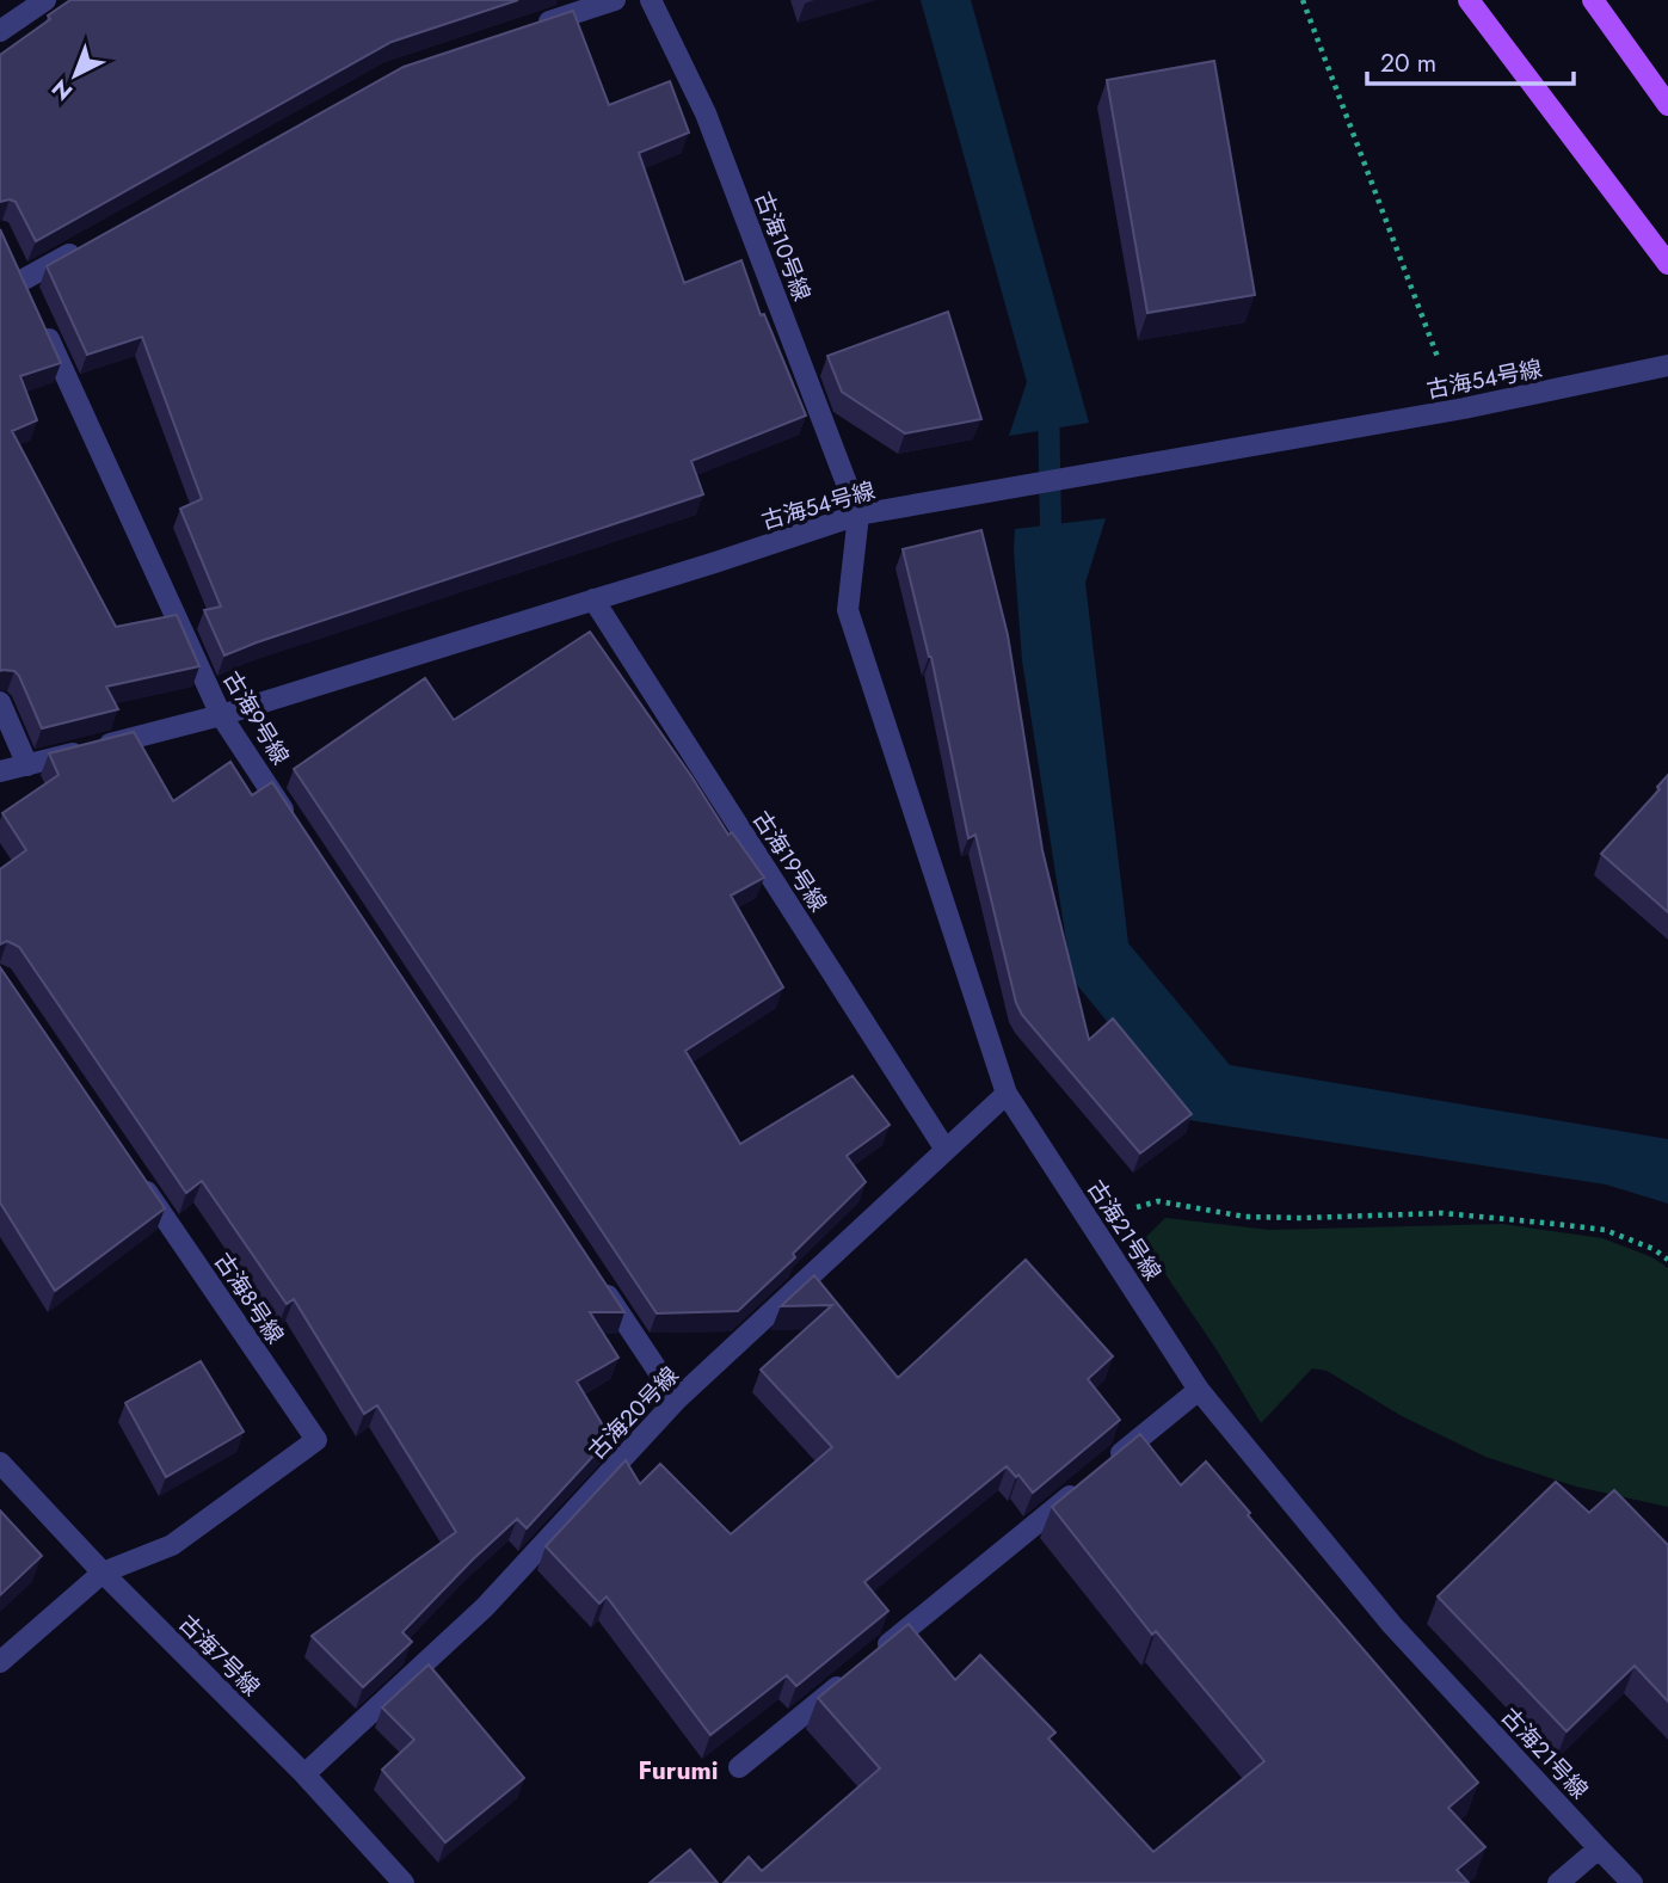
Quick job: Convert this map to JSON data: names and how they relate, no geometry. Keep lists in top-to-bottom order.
{
  "streets": {
    "street": [
      "古海10号線",
      "古海54号線",
      "古海9号線",
      "古海19号線",
      "古海21号線",
      "古海8号線",
      "古海20号線",
      "古海7号線"
    ]
  },
  "crossings": [
    ["古海10号線", "古海54号線"],
    ["古海10号線", "古海21号線"],
    ["古海54号線", "古海9号線"],
    ["古海54号線", "古海19号線"],
    ["古海54号線", "古海21号線"],
    ["古海19号線", "古海20号線"],
    ["古海21号線", "古海20号線"],
    ["古海8号線", "古海7号線"],
    ["古海20号線", "古海7号線"]
  ],
  "districts": ["Furumi"],
  "scale_bar": "20 m",
  "north": "bottom left"
}
